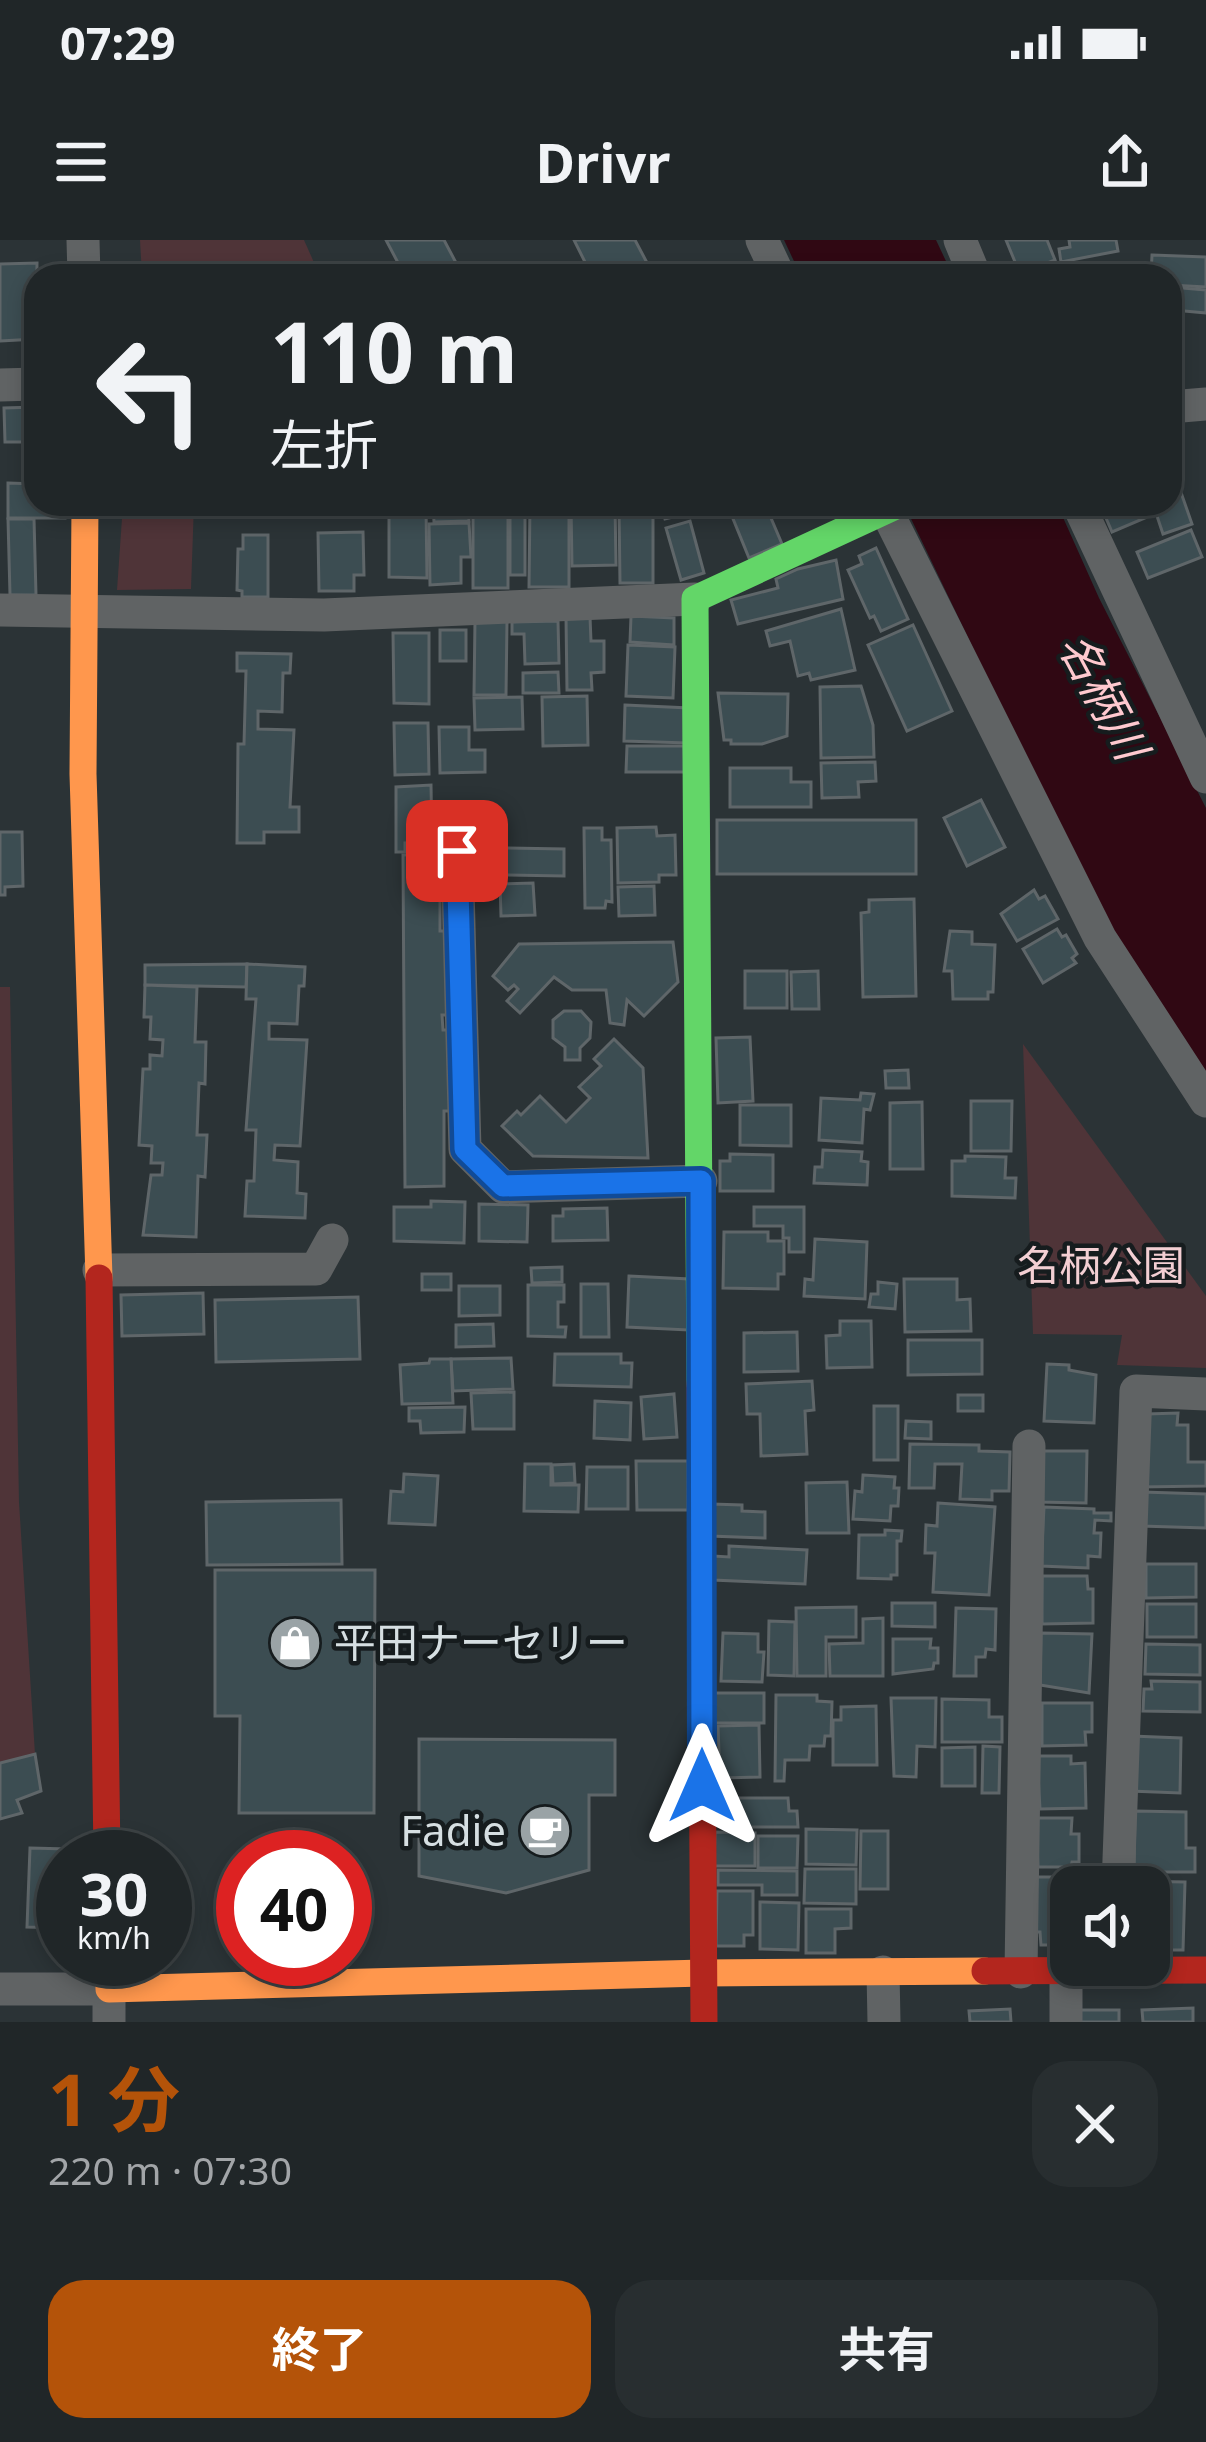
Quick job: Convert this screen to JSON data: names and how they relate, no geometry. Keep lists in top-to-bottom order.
{
  "water": ["名柄川"],
  "parks": ["名柄公園"],
  "places": {
    "shop": ["平田ナーセリー"],
    "cafe": ["Fadie"]
  },
  "page": {
    "status": "07:29",
    "header": "Drivr",
    "turn": ["110 m", "左折"],
    "speed": "30 km/h",
    "limit": "40",
    "heading": ["1 分", "220 m · 07:30"],
    "buttons": ["終了", "共有"]
  }
}
